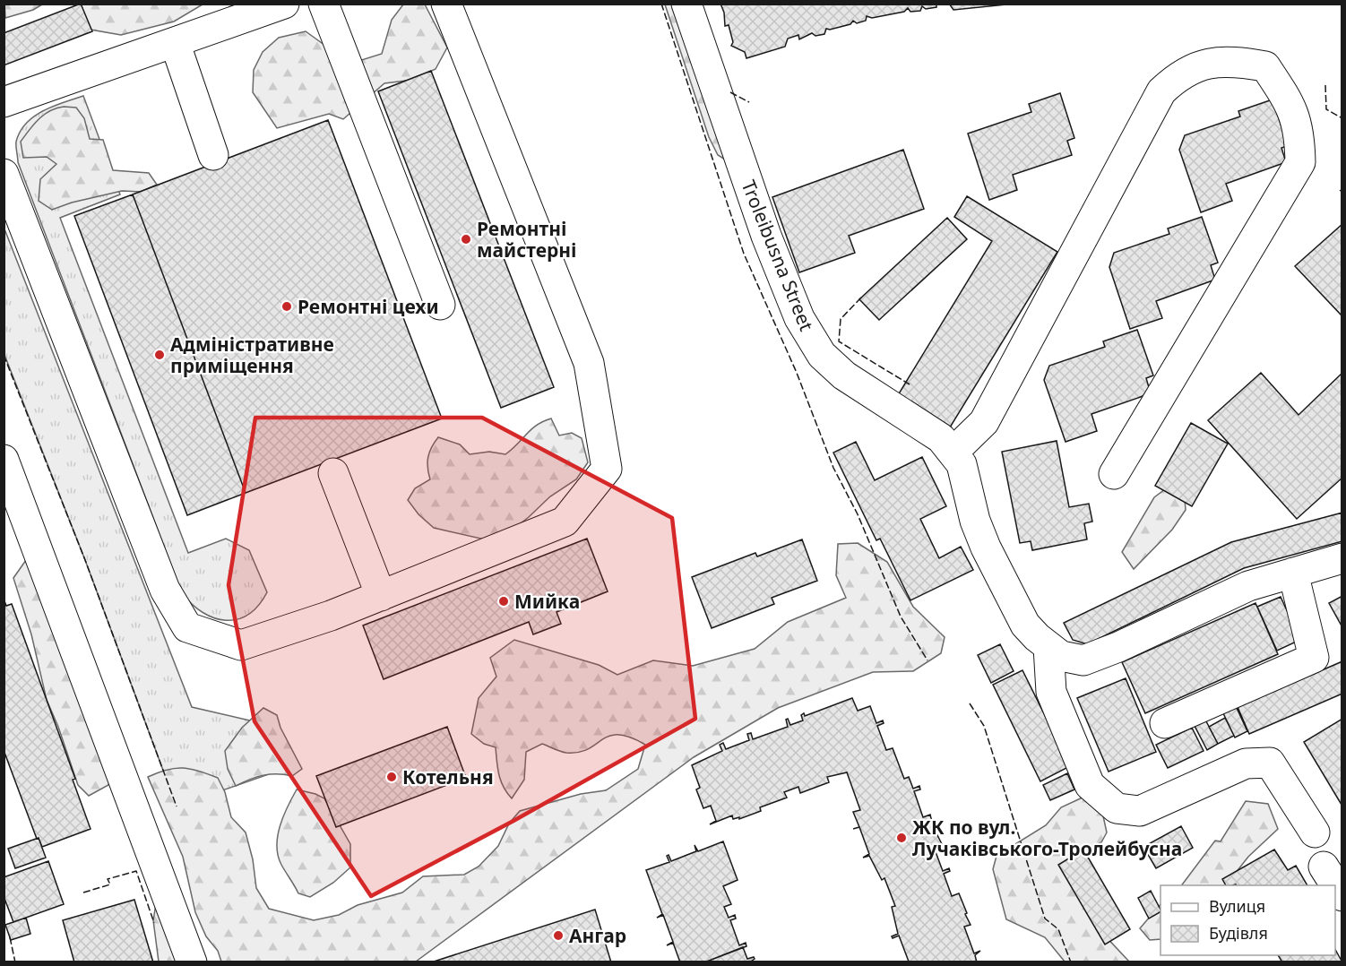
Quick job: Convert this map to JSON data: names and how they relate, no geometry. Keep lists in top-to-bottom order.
{
  "streets": {
    "street": ["Troleibusna Street"]
  },
  "places": [
    "Ремонтні майстерні",
    "Ремонтні цехи",
    "Адміністративне приміщення",
    "Мийка",
    "Котельня",
    "ЖК по вул. Лучаківського-Тролейбусна",
    "Ангар"
  ],
  "legend": ["Вулиця", "Будівля"]
}
